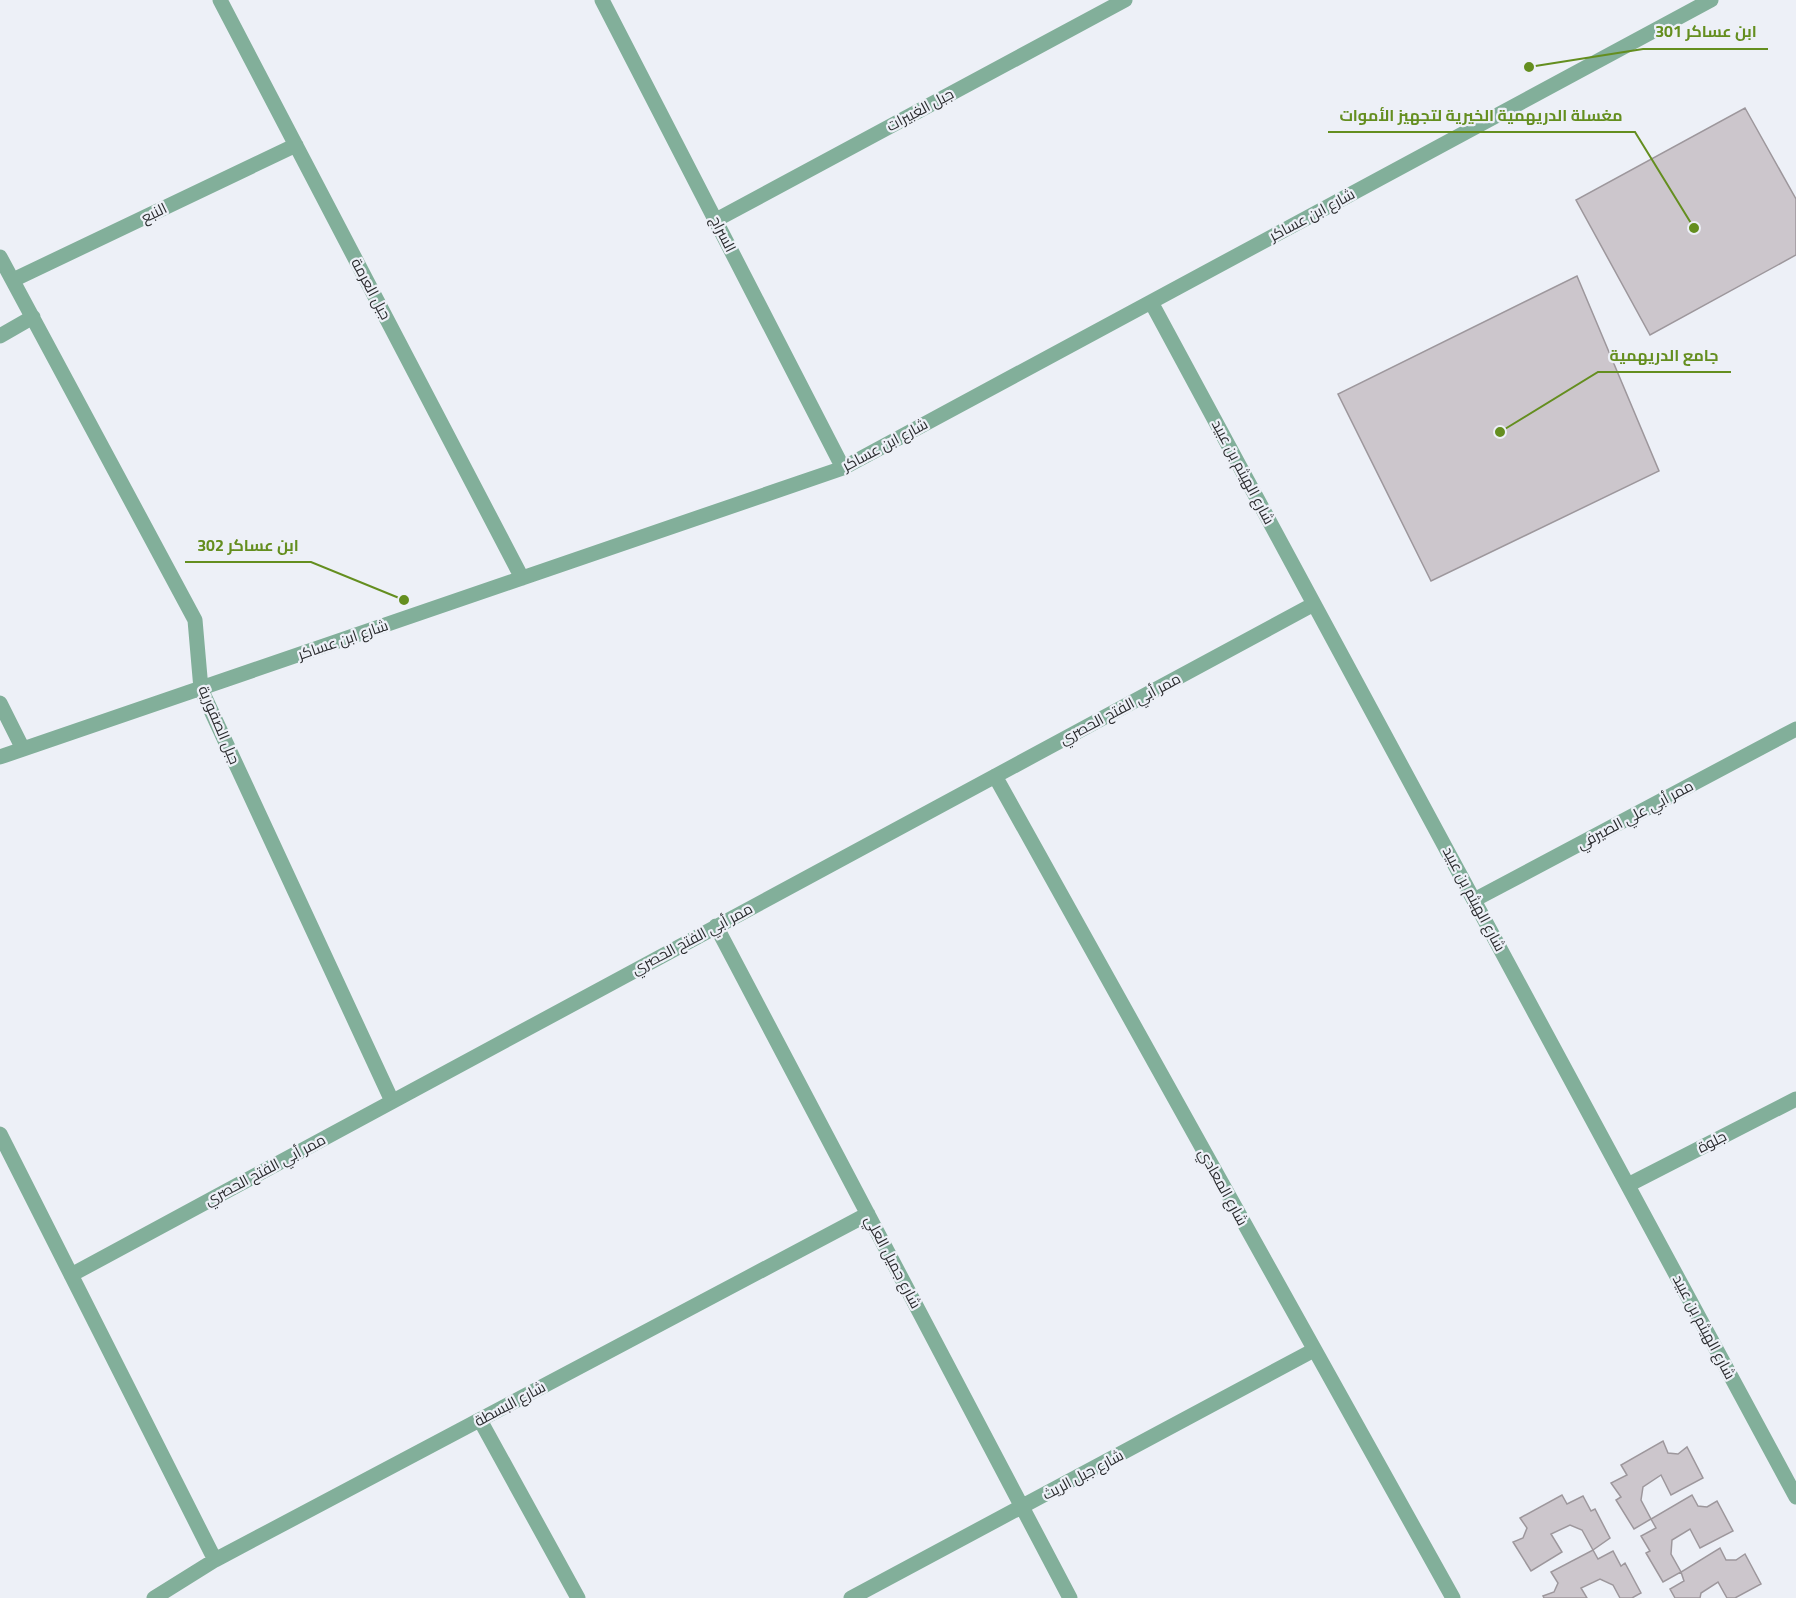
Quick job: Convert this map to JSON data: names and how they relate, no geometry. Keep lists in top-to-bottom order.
{
  "streets": {
    "street": [
      "جبل الغبيرات",
      "النبع",
      "شارع ابن عساكر",
      "السراج",
      "جبل العرمة",
      "شارع الهيثم بن عبيد",
      "ممر أبي الفتح الحصري",
      "جبل الصقورية",
      "ممر أبي علي الصيرفي",
      "جلوة",
      "شارع المعادي",
      "شارع جميل العلي",
      "شارع البسطة",
      "شارع جبل الريث"
    ]
  },
  "crossings": [
    ["جبل الغبيرات", "السراج"],
    ["النبع", "جبل العرمة"],
    ["النبع", "جبل الصقورية"],
    ["شارع ابن عساكر", "السراج"],
    ["شارع ابن عساكر", "جبل العرمة"],
    ["شارع ابن عساكر", "شارع الهيثم بن عبيد"],
    ["شارع ابن عساكر", "جبل الصقورية"],
    ["شارع الهيثم بن عبيد", "ممر أبي الفتح الحصري"],
    ["شارع الهيثم بن عبيد", "ممر أبي علي الصيرفي"],
    ["شارع الهيثم بن عبيد", "جلوة"],
    ["ممر أبي الفتح الحصري", "جبل الصقورية"],
    ["ممر أبي الفتح الحصري", "شارع المعادي"],
    ["ممر أبي الفتح الحصري", "شارع جميل العلي"],
    ["شارع المعادي", "شارع جبل الريث"],
    ["شارع جميل العلي", "شارع البسطة"],
    ["شارع جميل العلي", "شارع جبل الريث"]
  ],
  "places": [
    "ابن عساكر 301",
    "مغسلة الدريهمية الخيرية لتجهيز الأموات",
    "جامع الدريهمية",
    "ابن عساكر 302"
  ]
}
